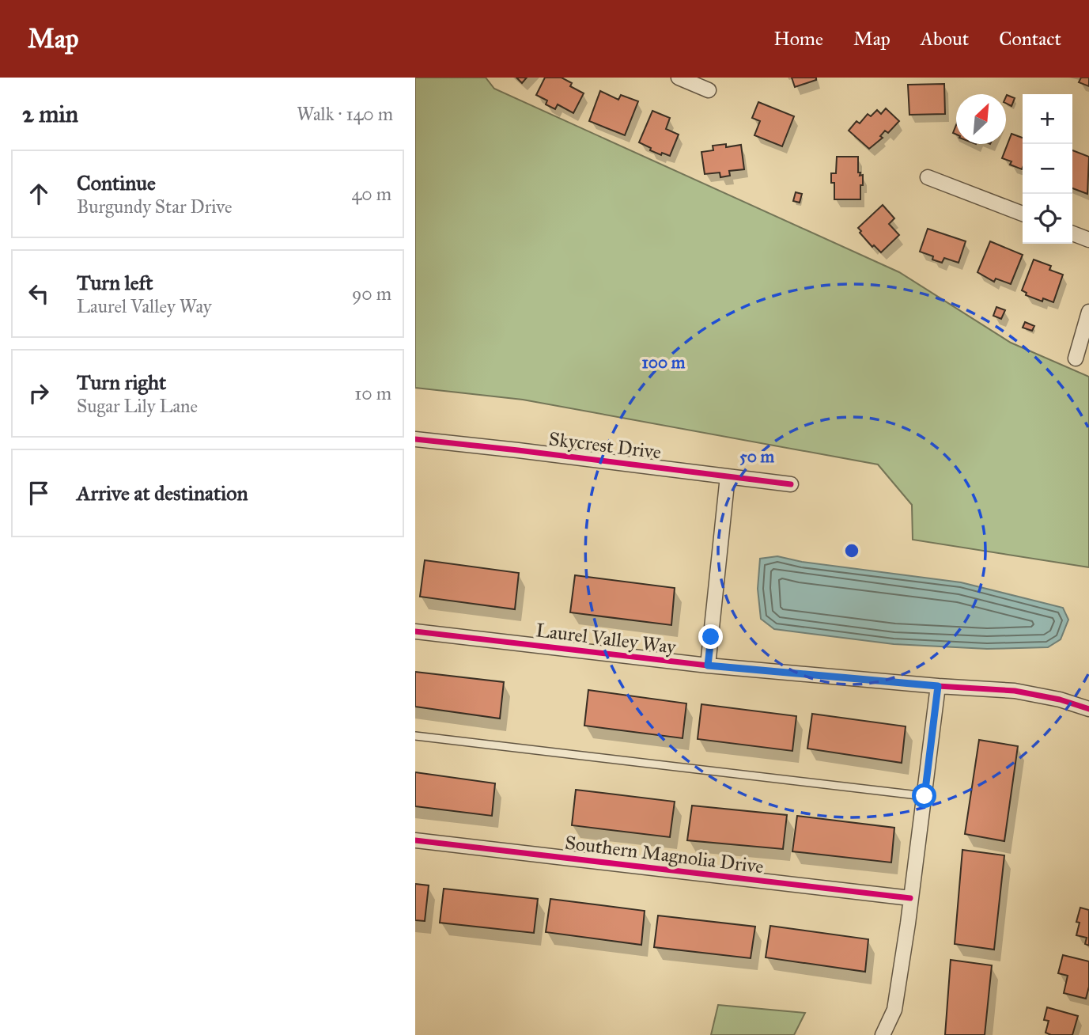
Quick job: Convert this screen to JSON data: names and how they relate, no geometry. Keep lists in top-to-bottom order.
{
  "streets": {
    "street": ["Skycrest Drive", "Laurel Valley Way", "Southern Magnolia Drive"]
  },
  "north": "top right",
  "page": {
    "header": "Map",
    "nav": [
      "Home",
      "Map",
      "About",
      "Contact"
    ],
    "heading": ["2 min", "Walk · 140 m"],
    "map_buttons": ["+", "−"],
    "list": [
      ["Continue", "Burgundy Star Drive", "40 m"],
      ["Turn left", "Laurel Valley Way", "90 m"],
      ["Turn right", "Sugar Lily Lane", "10 m"],
      "Arrive at destination"
    ]
  },
  "rings": ["100 m", "50 m"]
}
